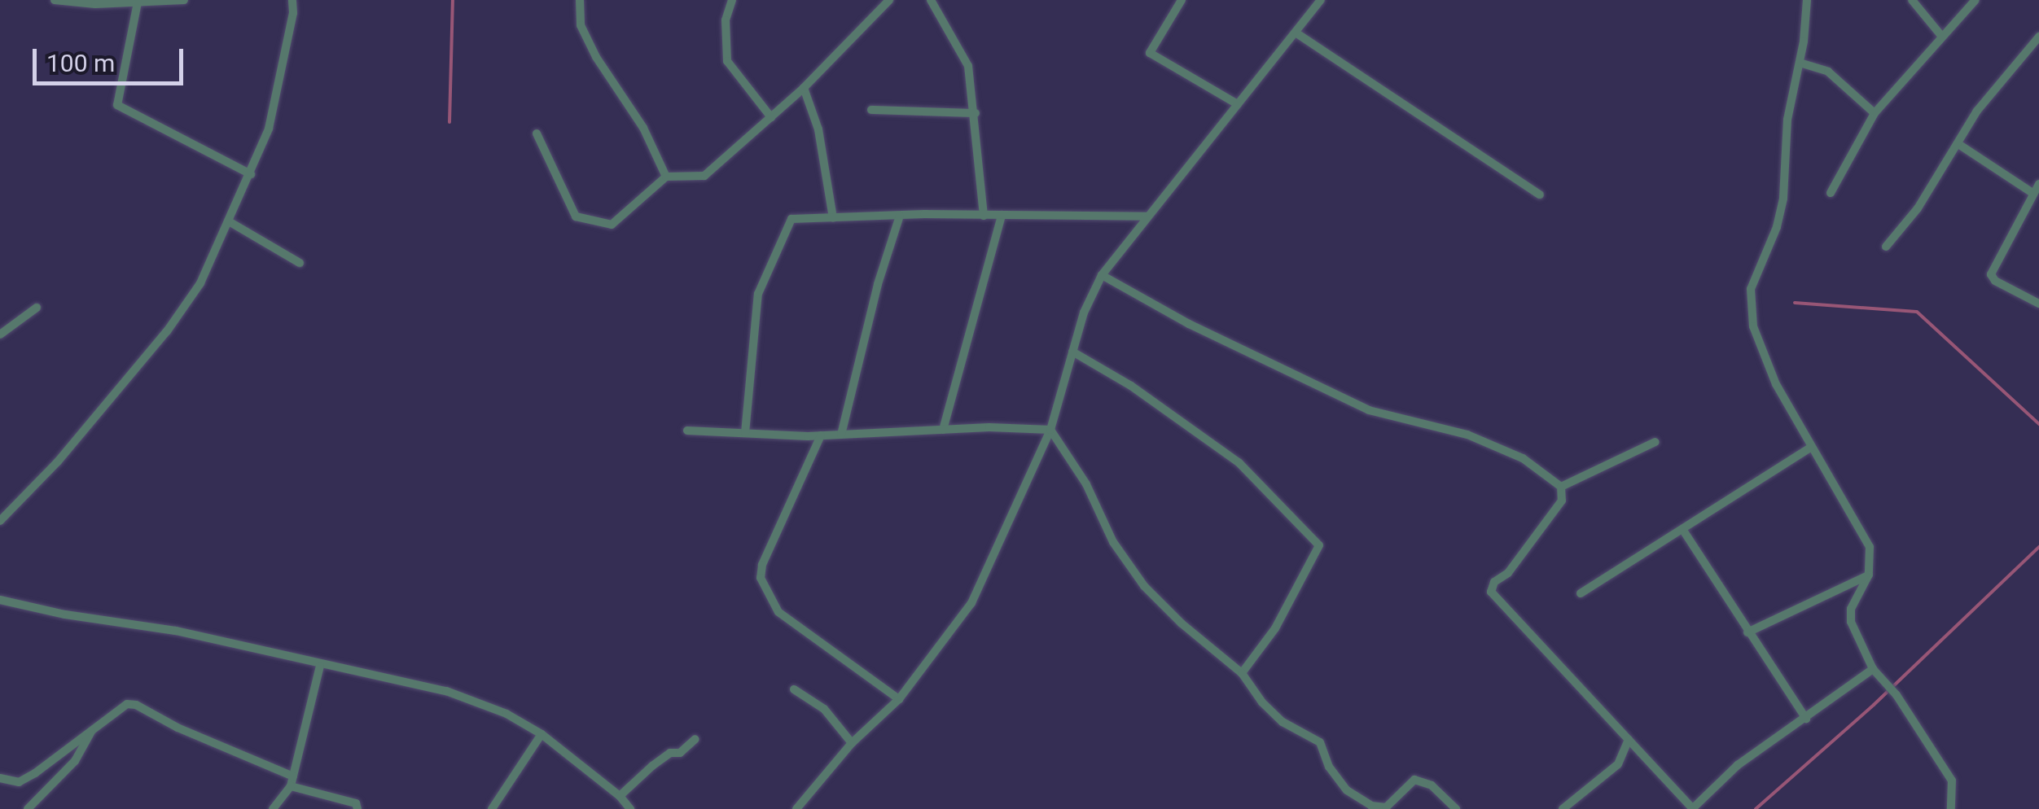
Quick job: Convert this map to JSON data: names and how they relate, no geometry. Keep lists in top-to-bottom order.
{
  "scale_bar": "100 m"
}
